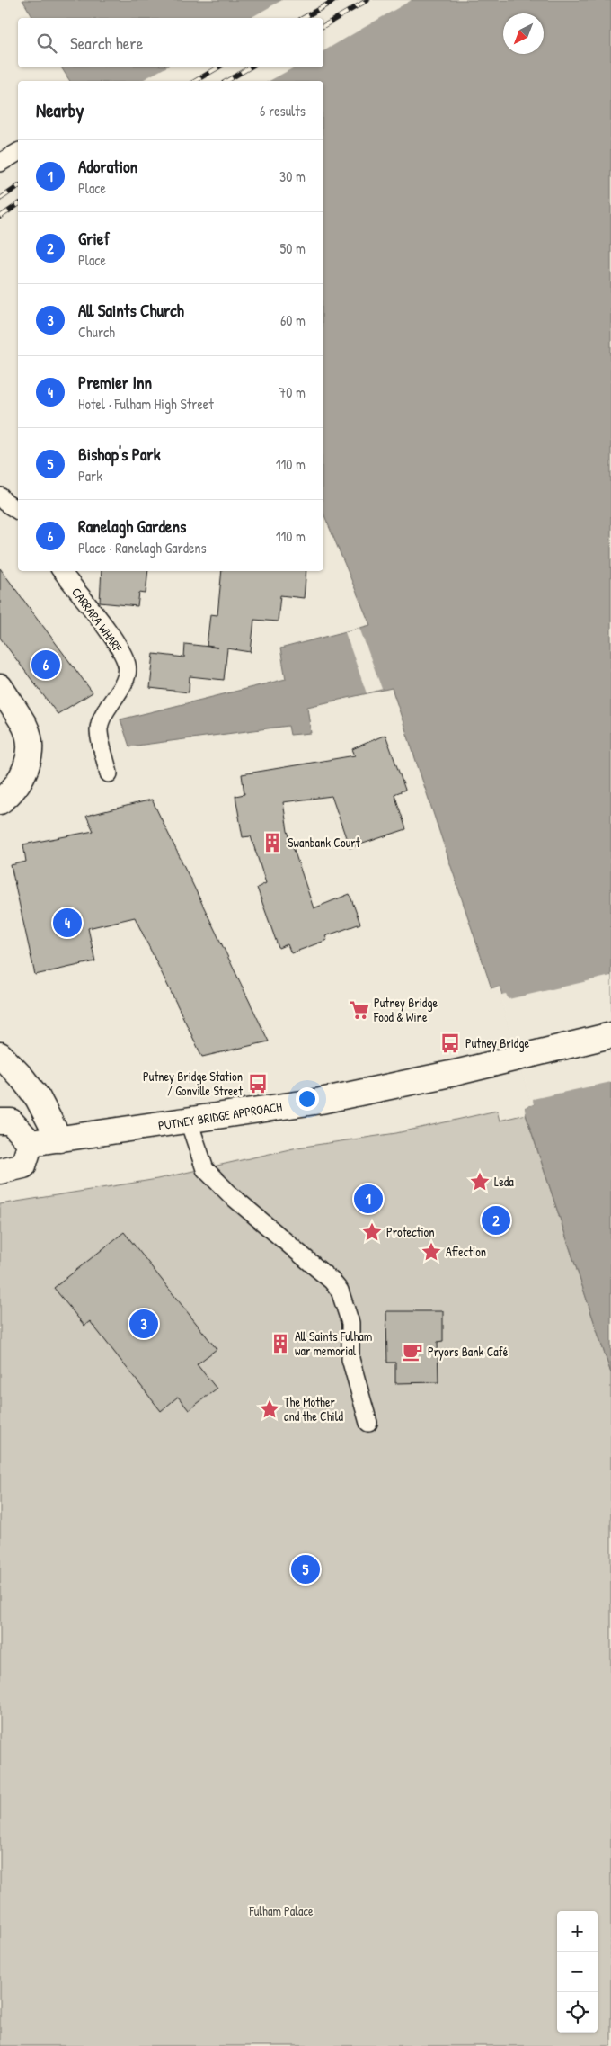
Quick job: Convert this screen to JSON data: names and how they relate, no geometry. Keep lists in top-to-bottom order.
{
  "streets": {
    "main road": ["PUTNEY BRIDGE APPROACH"],
    "lane": ["CARRARA WHARF"]
  },
  "parks": ["Fulham Palace"],
  "places": {
    "building": ["Swanbank Court", "All Saints Fulham war memorial"],
    "supermarket": ["Putney Bridge Food & Wine"],
    "bus stop": ["Putney Bridge", "Putney Bridge Station / Gonville Street"],
    "place": [
      "Leda",
      "Protection",
      "Affection",
      "The Mother and the Child"
    ],
    "cafe": ["Pryors Bank Café"]
  },
  "north": "bottom left",
  "page": {
    "search": "Search here",
    "heading": ["Nearby", "6 results"],
    "list": [
      {
        "mark": "1",
        "name": "Adoration",
        "note": "Place",
        "value": "30 m"
      },
      {
        "mark": "2",
        "name": "Grief",
        "note": "Place",
        "value": "50 m"
      },
      {
        "mark": "3",
        "name": "All Saints Church",
        "note": "Church",
        "value": "60 m"
      },
      {
        "mark": "4",
        "name": "Premier Inn",
        "note": "Hotel · Fulham High Street",
        "value": "70 m"
      },
      {
        "mark": "5",
        "name": "Bishop's Park",
        "note": "Park",
        "value": "110 m"
      },
      {
        "mark": "6",
        "name": "Ranelagh Gardens",
        "note": "Place · Ranelagh Gardens",
        "value": "110 m"
      }
    ],
    "pins": [
      "6",
      "4",
      "1",
      "2",
      "3",
      "5"
    ],
    "map_buttons": ["+", "−"]
  }
}
